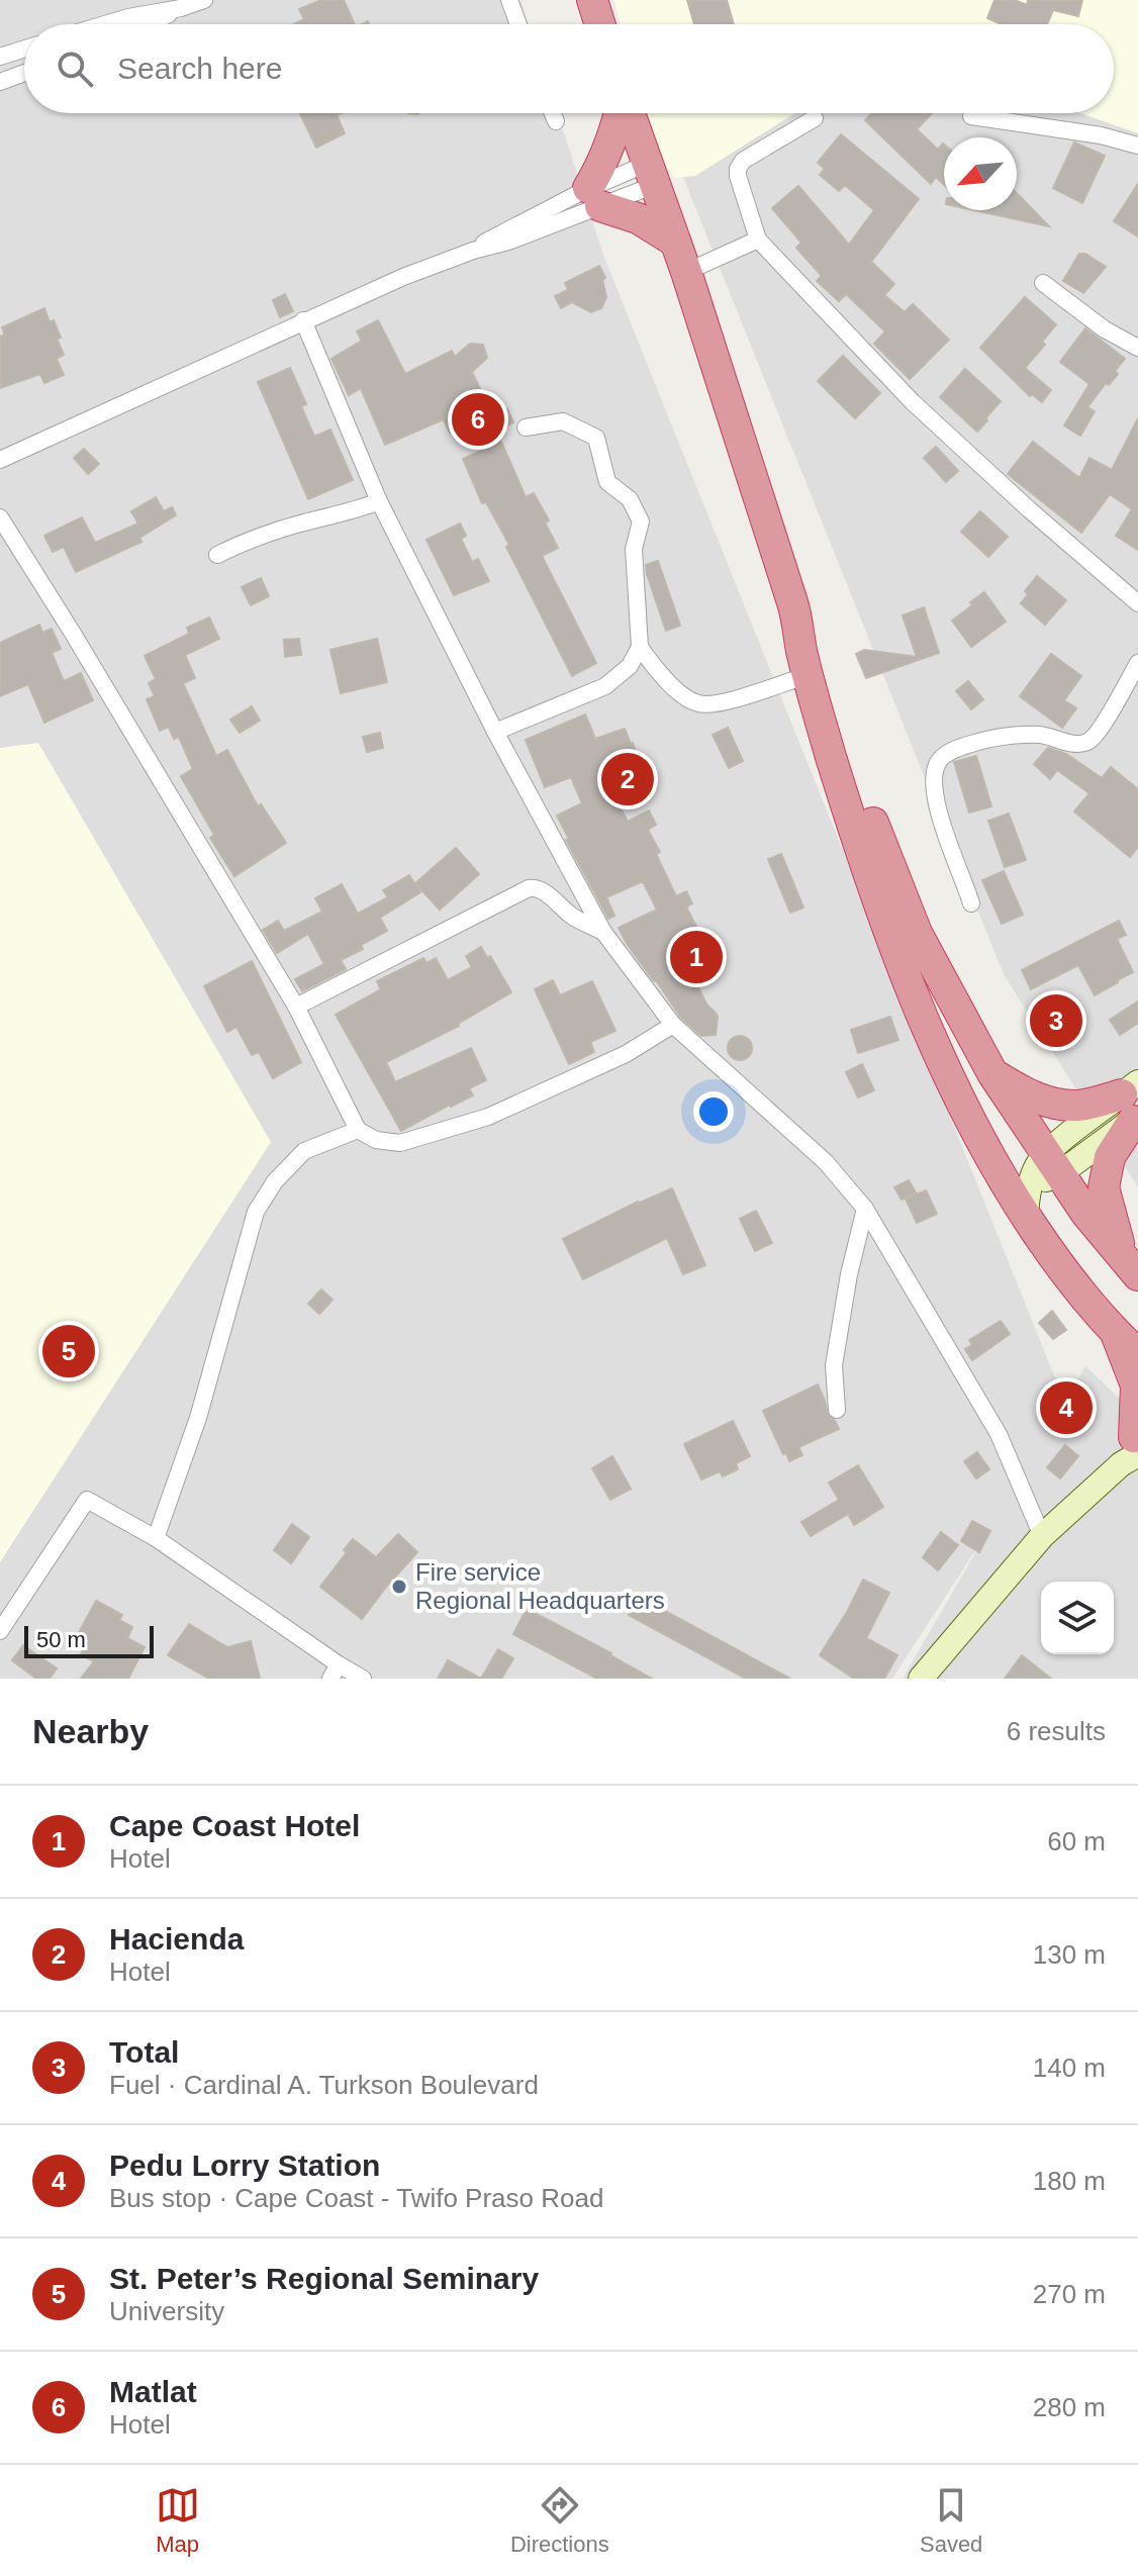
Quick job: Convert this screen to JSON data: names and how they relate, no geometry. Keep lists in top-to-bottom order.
{
  "places": ["Fire service Regional Headquarters"],
  "scale_bar": "50 m",
  "north": "bottom left",
  "page": {
    "search": "Search here",
    "pins": [
      "6",
      "2",
      "1",
      "3",
      "5",
      "4"
    ],
    "scale": "50 m",
    "heading": ["Nearby", "6 results"],
    "list": [
      {
        "mark": "1",
        "name": "Cape Coast Hotel",
        "note": "Hotel",
        "value": "60 m"
      },
      {
        "mark": "2",
        "name": "Hacienda",
        "note": "Hotel",
        "value": "130 m"
      },
      {
        "mark": "3",
        "name": "Total",
        "note": "Fuel · Cardinal A. Turkson Boulevard",
        "value": "140 m"
      },
      {
        "mark": "4",
        "name": "Pedu Lorry Station",
        "note": "Bus stop · Cape Coast - Twifo Praso Road",
        "value": "180 m"
      },
      {
        "mark": "5",
        "name": "St. Peter’s Regional Seminary",
        "note": "University",
        "value": "270 m"
      },
      {
        "mark": "6",
        "name": "Matlat",
        "note": "Hotel",
        "value": "280 m"
      }
    ],
    "nav": ["Map", "Directions", "Saved"]
  }
}
